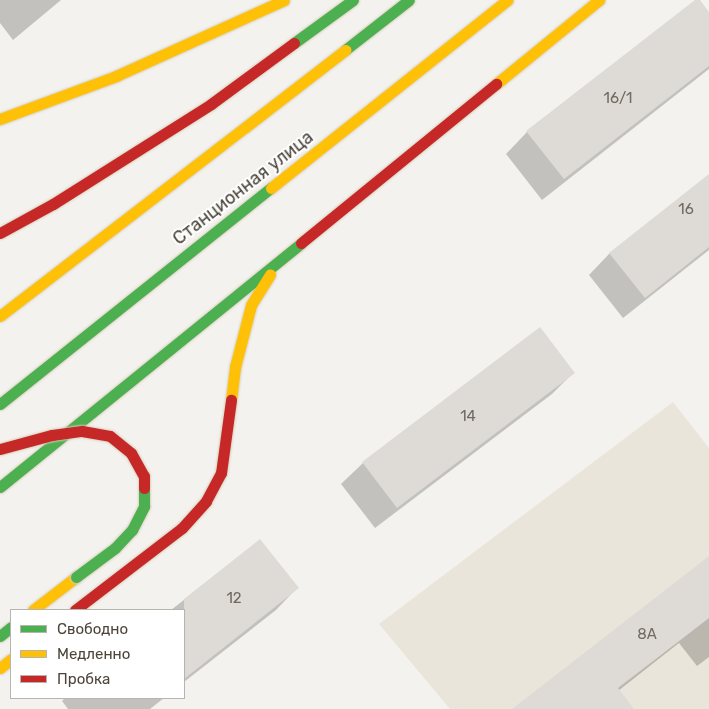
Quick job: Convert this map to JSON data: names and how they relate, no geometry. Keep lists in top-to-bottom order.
{
  "streets": {
    "main road": ["Станционная улица"]
  },
  "house_numbers": [
    "16/1",
    "16",
    "14",
    "12",
    "8А"
  ],
  "legend": ["Свободно", "Медленно", "Пробка"]
}
